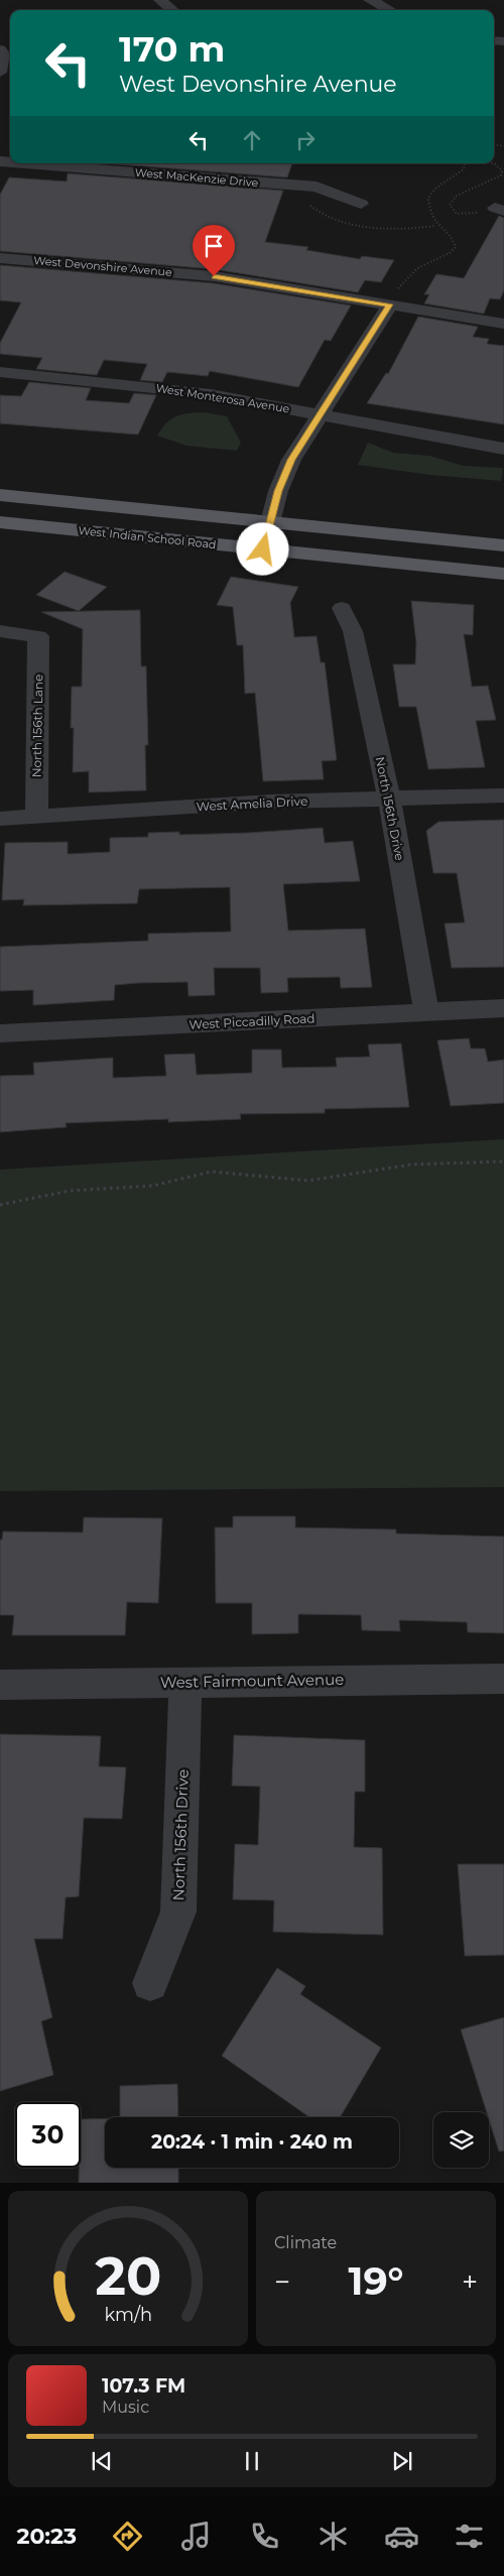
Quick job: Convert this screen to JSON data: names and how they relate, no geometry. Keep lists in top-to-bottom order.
{
  "streets": {
    "main road": ["West Indian School Road"],
    "street": [
      "West MacKenzie Drive",
      "West Devonshire Avenue",
      "West Monterosa Avenue",
      "North 156th Lane",
      "West Amelia Drive",
      "North 156th Drive",
      "West Piccadilly Road",
      "West Fairmount Avenue"
    ]
  },
  "crossings": [
    ["North 156th Lane", "West Amelia Drive"],
    ["West Amelia Drive", "North 156th Drive"],
    ["North 156th Drive", "West Piccadilly Road"],
    ["North 156th Drive", "West Fairmount Avenue"]
  ],
  "page": {
    "turn": ["170 m", "West Devonshire Avenue"],
    "limit": "30",
    "trip": "20:24 · 1 min · 240 m",
    "tile": "Climate",
    "heat": ["−", "19°", "+"],
    "song": ["107.3 FM", "Music"],
    "tabs": "20:23",
    "gauge": ["20", "km/h"]
  }
}
